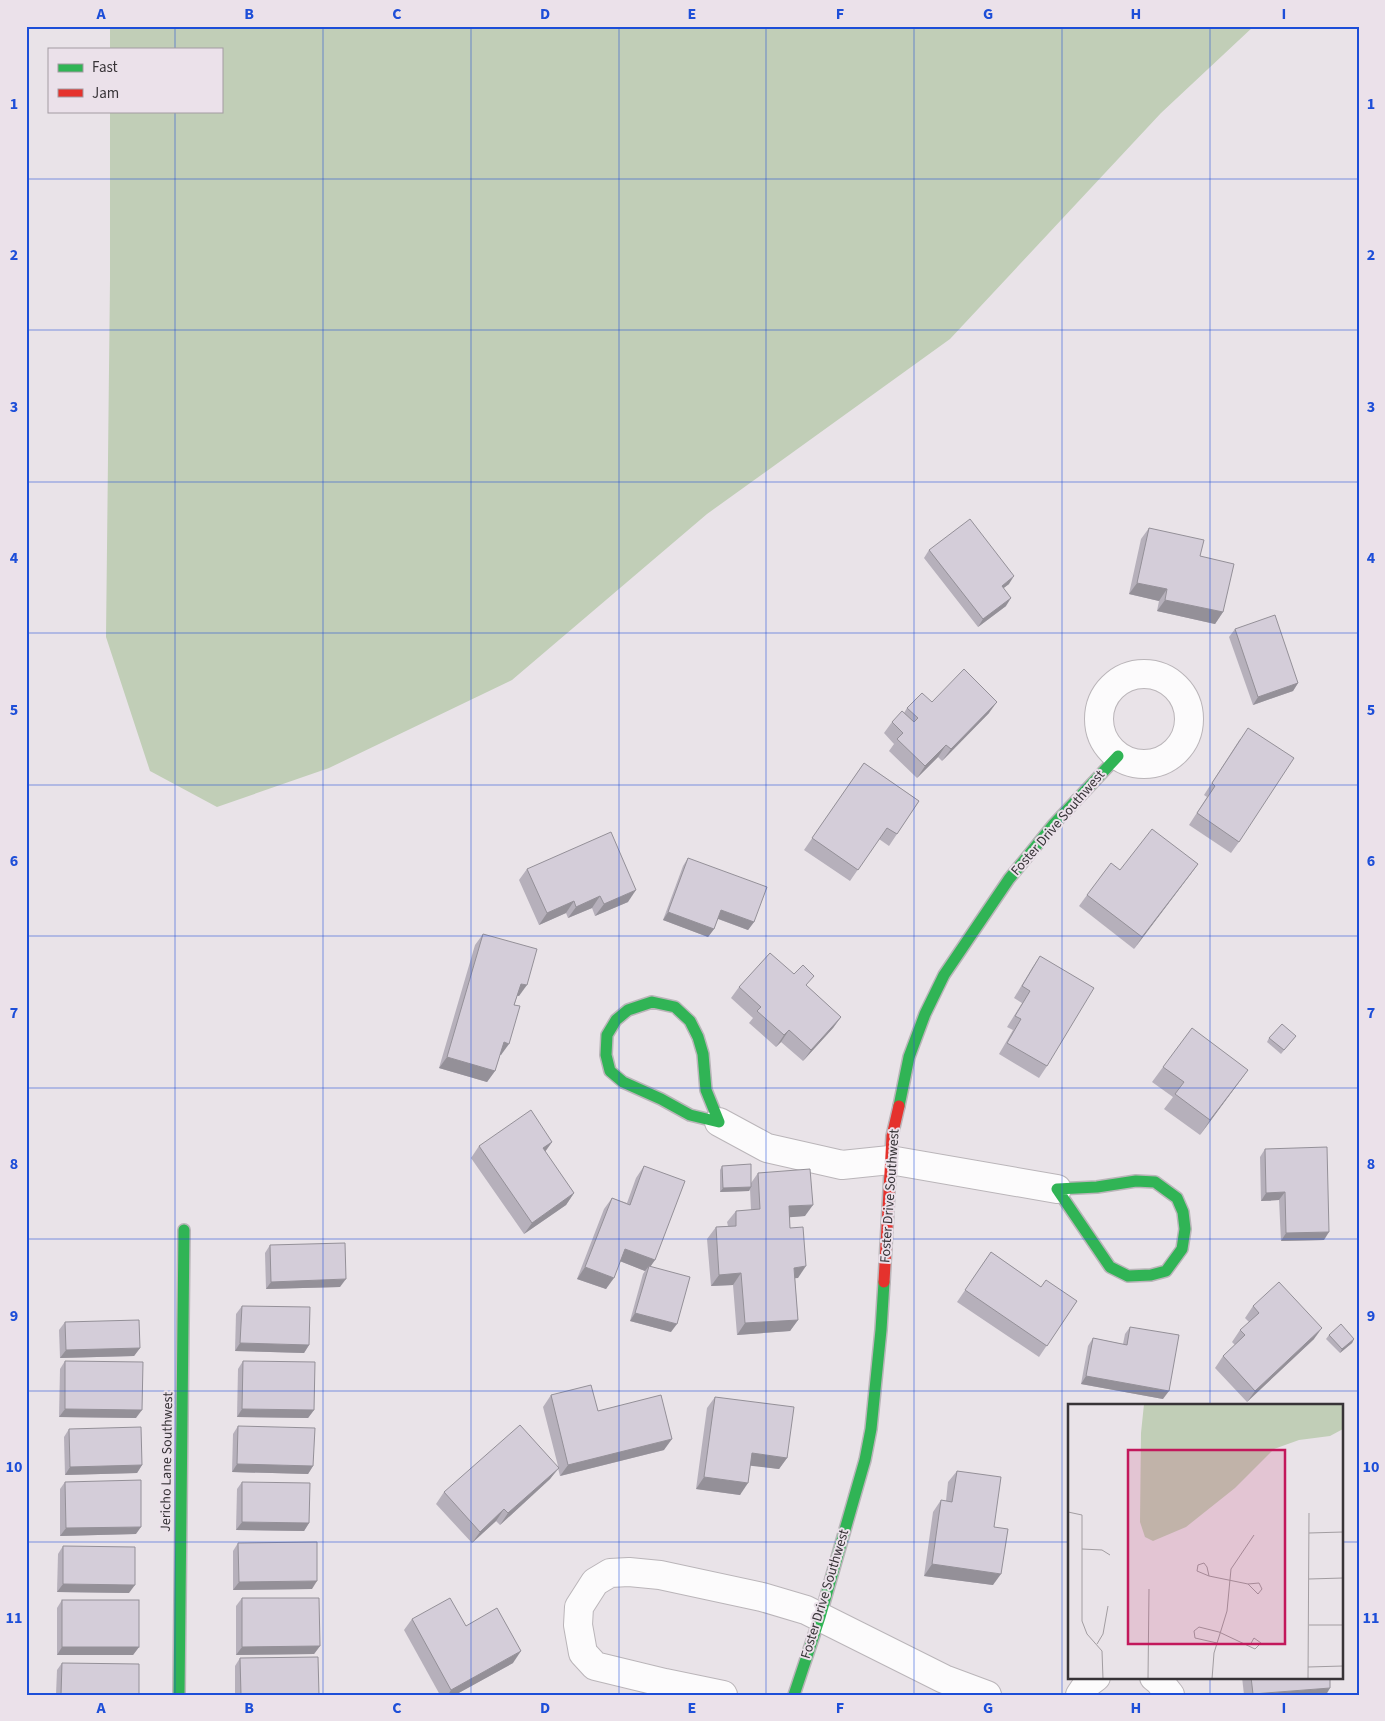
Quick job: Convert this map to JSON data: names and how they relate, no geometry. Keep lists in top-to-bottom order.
{
  "streets": {
    "street": ["Foster Drive Southwest", "Jericho Lane Southwest"]
  },
  "legend": ["Fast", "Jam"],
  "grid": {
    "columns": [
      "A",
      "B",
      "C",
      "D",
      "E",
      "F",
      "G",
      "H",
      "I"
    ],
    "rows": [
      "1",
      "2",
      "3",
      "4",
      "5",
      "6",
      "7",
      "8",
      "9",
      "10",
      "11"
    ]
  }
}
